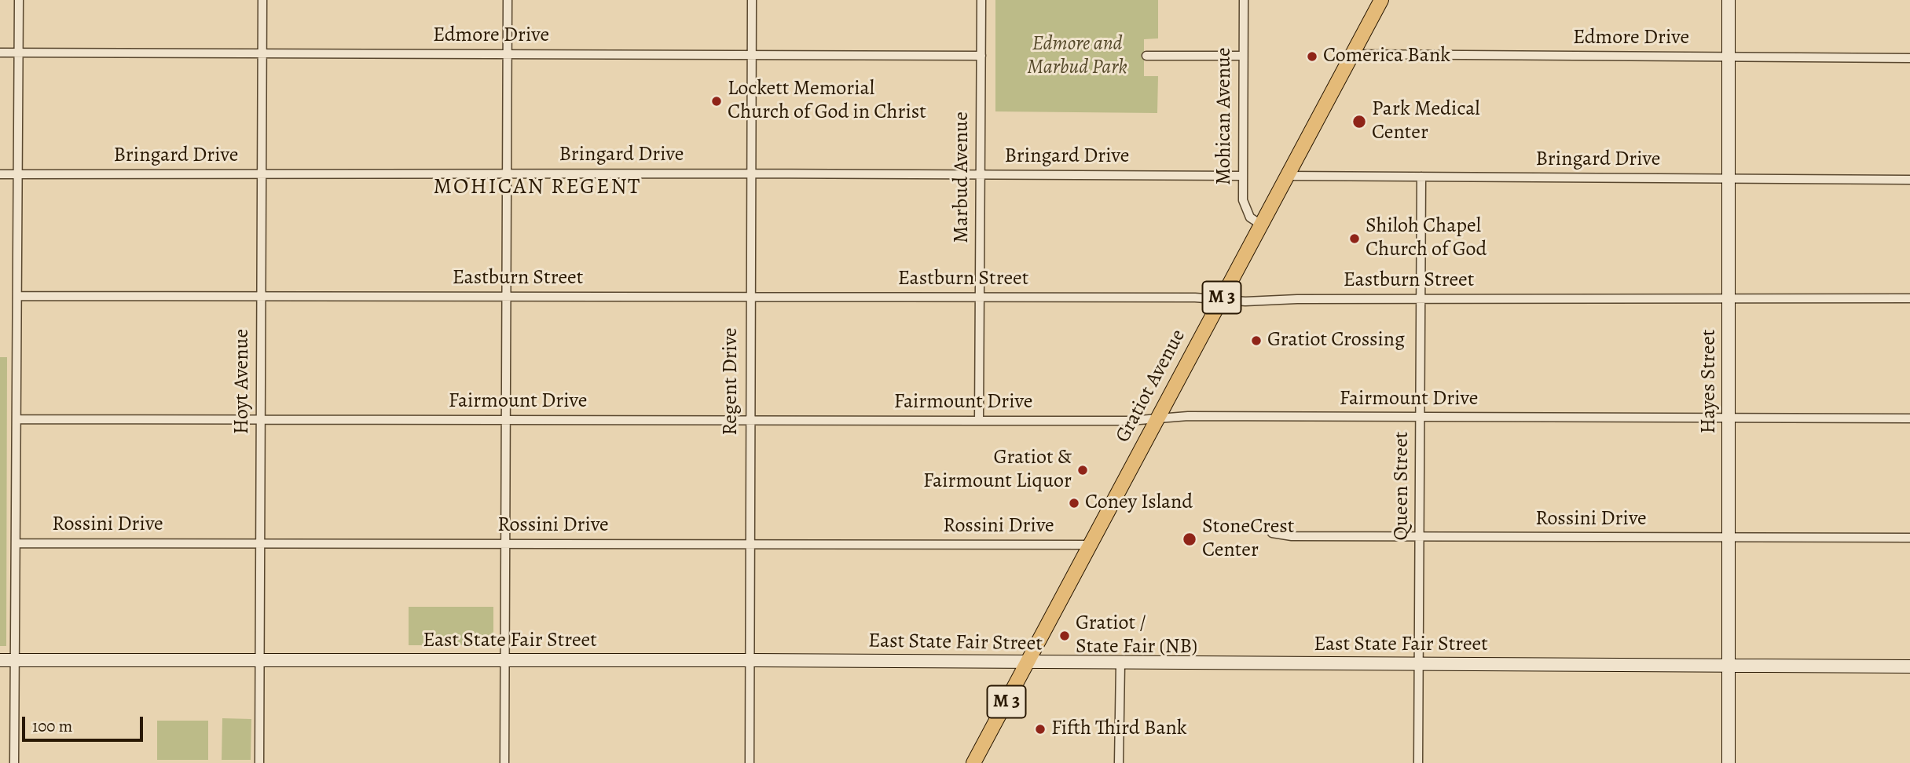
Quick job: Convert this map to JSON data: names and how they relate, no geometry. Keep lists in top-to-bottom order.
{
  "streets": {
    "main road": ["M 3", "Gratiot Avenue"],
    "street": [
      "Edmore Drive",
      "Mohican Avenue",
      "Bringard Drive",
      "Marbud Avenue",
      "Eastburn Street",
      "Hoyt Avenue",
      "Regent Drive",
      "Hayes Street",
      "Fairmount Drive",
      "Queen Street",
      "Rossini Drive",
      "East State Fair Street"
    ]
  },
  "crossings": [
    ["Edmore Drive", "Marbud Avenue"],
    ["Edmore Drive", "Hoyt Avenue"],
    ["Edmore Drive", "Regent Drive"],
    ["Edmore Drive", "Hayes Street"],
    ["Edmore Drive", "Gratiot Avenue"],
    ["Mohican Avenue", "Bringard Drive"],
    ["Mohican Avenue", "Gratiot Avenue"],
    ["Bringard Drive", "Marbud Avenue"],
    ["Bringard Drive", "Hoyt Avenue"],
    ["Bringard Drive", "Regent Drive"],
    ["Bringard Drive", "Hayes Street"],
    ["Bringard Drive", "Gratiot Avenue"],
    ["Bringard Drive", "Queen Street"],
    ["Marbud Avenue", "Eastburn Street"],
    ["Marbud Avenue", "Fairmount Drive"],
    ["Eastburn Street", "Hoyt Avenue"],
    ["Eastburn Street", "Regent Drive"],
    ["Eastburn Street", "Hayes Street"],
    ["Eastburn Street", "Gratiot Avenue"],
    ["Eastburn Street", "Queen Street"],
    ["Hoyt Avenue", "Fairmount Drive"],
    ["Hoyt Avenue", "Rossini Drive"],
    ["Hoyt Avenue", "East State Fair Street"],
    ["Regent Drive", "Fairmount Drive"],
    ["Regent Drive", "Rossini Drive"],
    ["Regent Drive", "East State Fair Street"],
    ["Hayes Street", "Fairmount Drive"],
    ["Hayes Street", "Rossini Drive"],
    ["Hayes Street", "East State Fair Street"],
    ["Gratiot Avenue", "Fairmount Drive"],
    ["Gratiot Avenue", "Rossini Drive"],
    ["Gratiot Avenue", "East State Fair Street"],
    ["Fairmount Drive", "Queen Street"],
    ["Queen Street", "Rossini Drive"],
    ["Queen Street", "East State Fair Street"]
  ],
  "districts": ["MOHICAN REGENT"],
  "parks": ["Edmore and Marbud Park"],
  "places": [
    "Comerica Bank",
    "Lockett Memorial Church of God in Christ",
    "Park Medical Center",
    "Shiloh Chapel Church of God",
    "Gratiot Crossing",
    "Gratiot & Fairmount Liquor",
    "Coney Island",
    "StoneCrest Center",
    "Gratiot / State Fair (NB)",
    "Fifth Third Bank"
  ],
  "scale_bar": "100 m"
}
